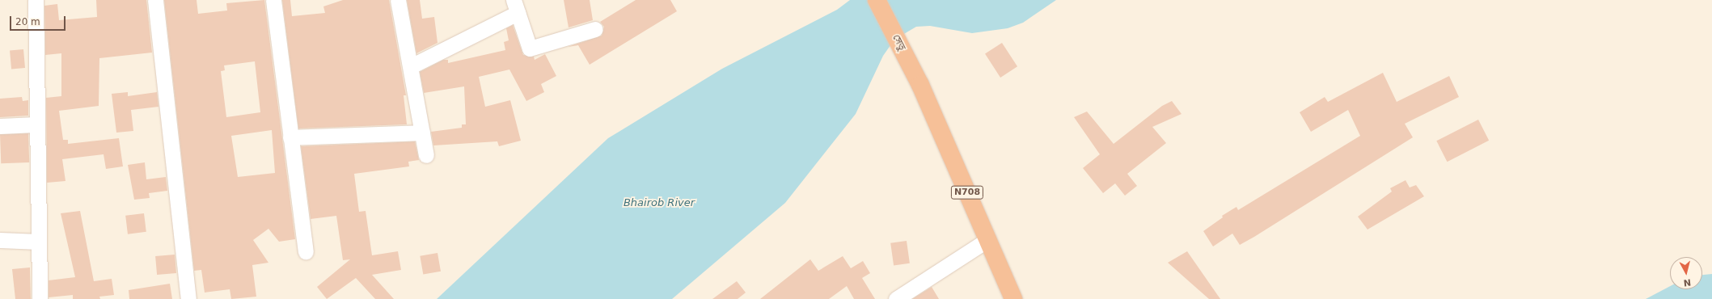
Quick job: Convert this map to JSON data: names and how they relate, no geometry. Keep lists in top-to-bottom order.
{
  "streets": {
    "highway": ["সেতু", "N708"]
  },
  "crossings": [
    ["সেতু", "N708"]
  ],
  "water": ["Bhairob River"],
  "scale_bar": "20 m",
  "north": "bottom"
}
